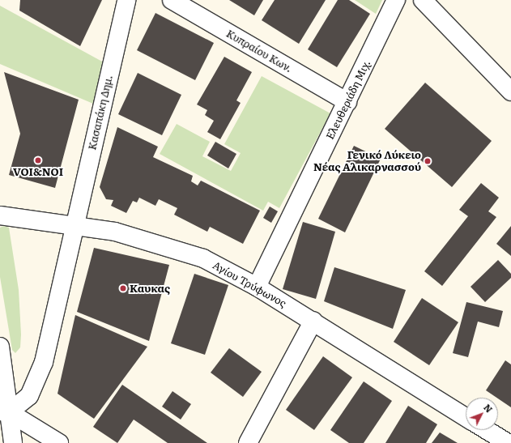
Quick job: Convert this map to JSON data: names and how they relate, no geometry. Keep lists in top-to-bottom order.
{
  "streets": {
    "street": [
      "Κυπραίου Κων.",
      "Ελευθεριάδη Μιχ.",
      "Κασαπάκη Δημ.",
      "Αγίου Τρύφωνος"
    ]
  },
  "crossings": [
    ["Κυπραίου Κων.", "Ελευθεριάδη Μιχ."],
    ["Ελευθεριάδη Μιχ.", "Αγίου Τρύφωνος"],
    ["Κασαπάκη Δημ.", "Αγίου Τρύφωνος"]
  ],
  "places": ["VOI&NOI", "Γενικό Λύκειο Νέας Αλικαρνασσού", "Καυκας"],
  "north": "top right"
}
